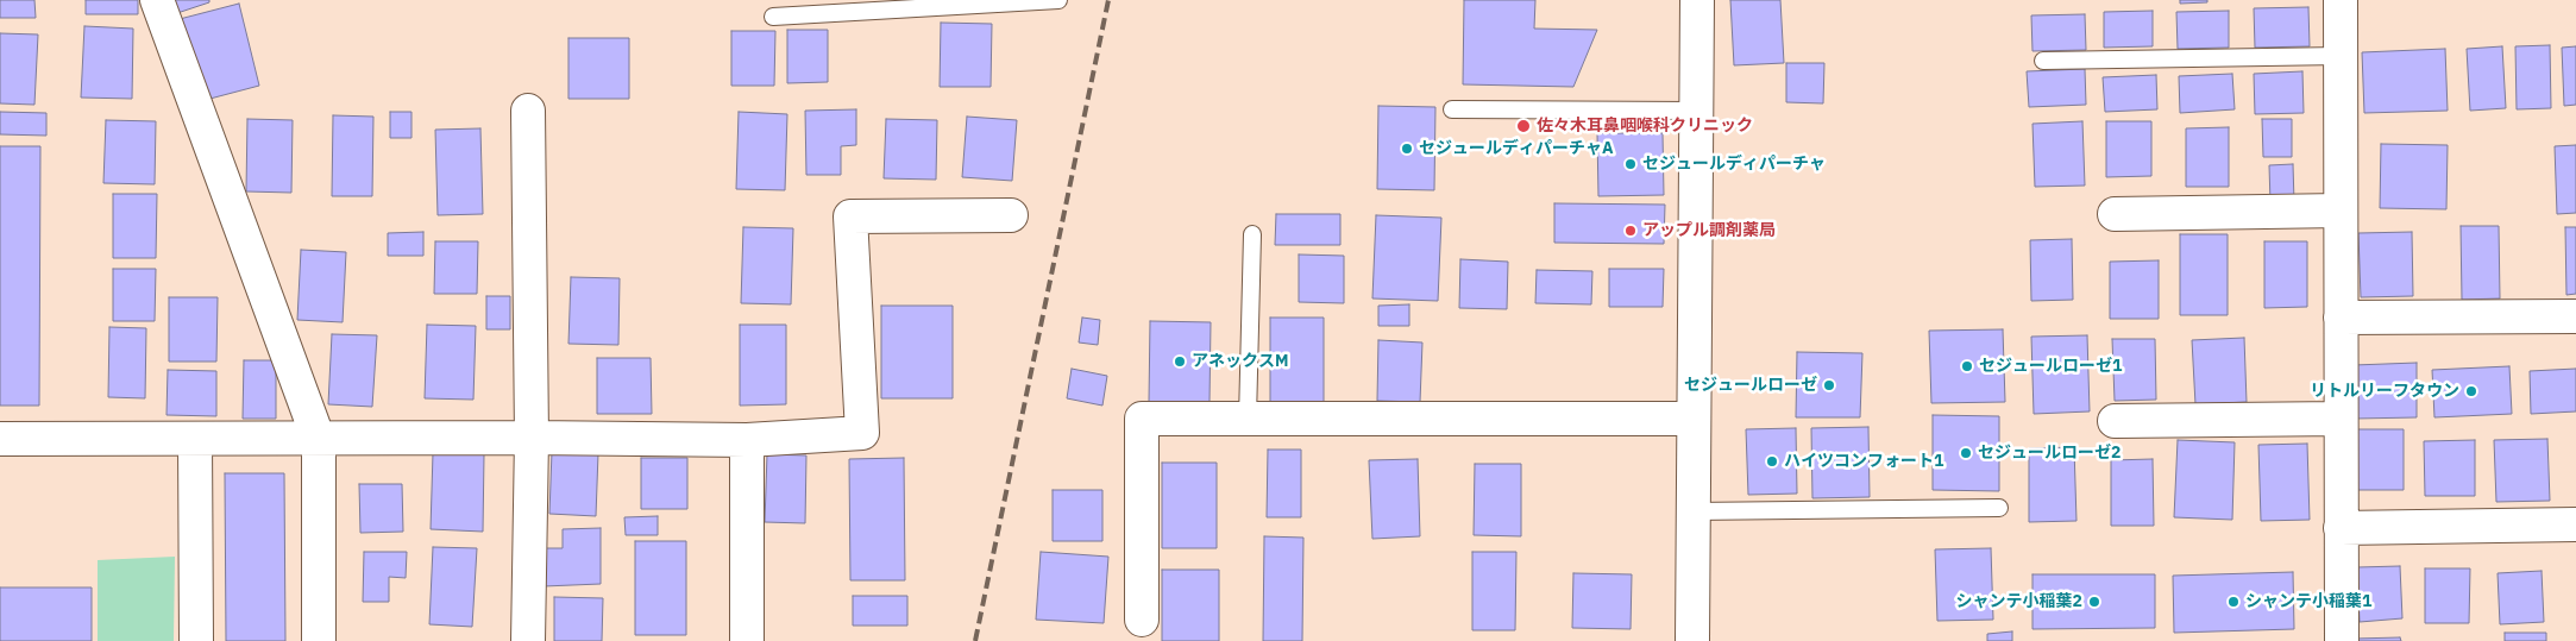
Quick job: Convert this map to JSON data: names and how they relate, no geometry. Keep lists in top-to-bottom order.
{
  "places": [
    "佐々木耳鼻咽喉科クリニック",
    "セジュールディパーチャA",
    "セジュールディパーチャ",
    "アップル調剤薬局",
    "アネックスM",
    "セジュールローゼ1",
    "セジュールローゼ",
    "リトルリーフタウン",
    "セジュールローゼ2",
    "ハイツコンフォート1",
    "シャンテ小稲葉2",
    "シャンテ小稲葉1"
  ]
}
